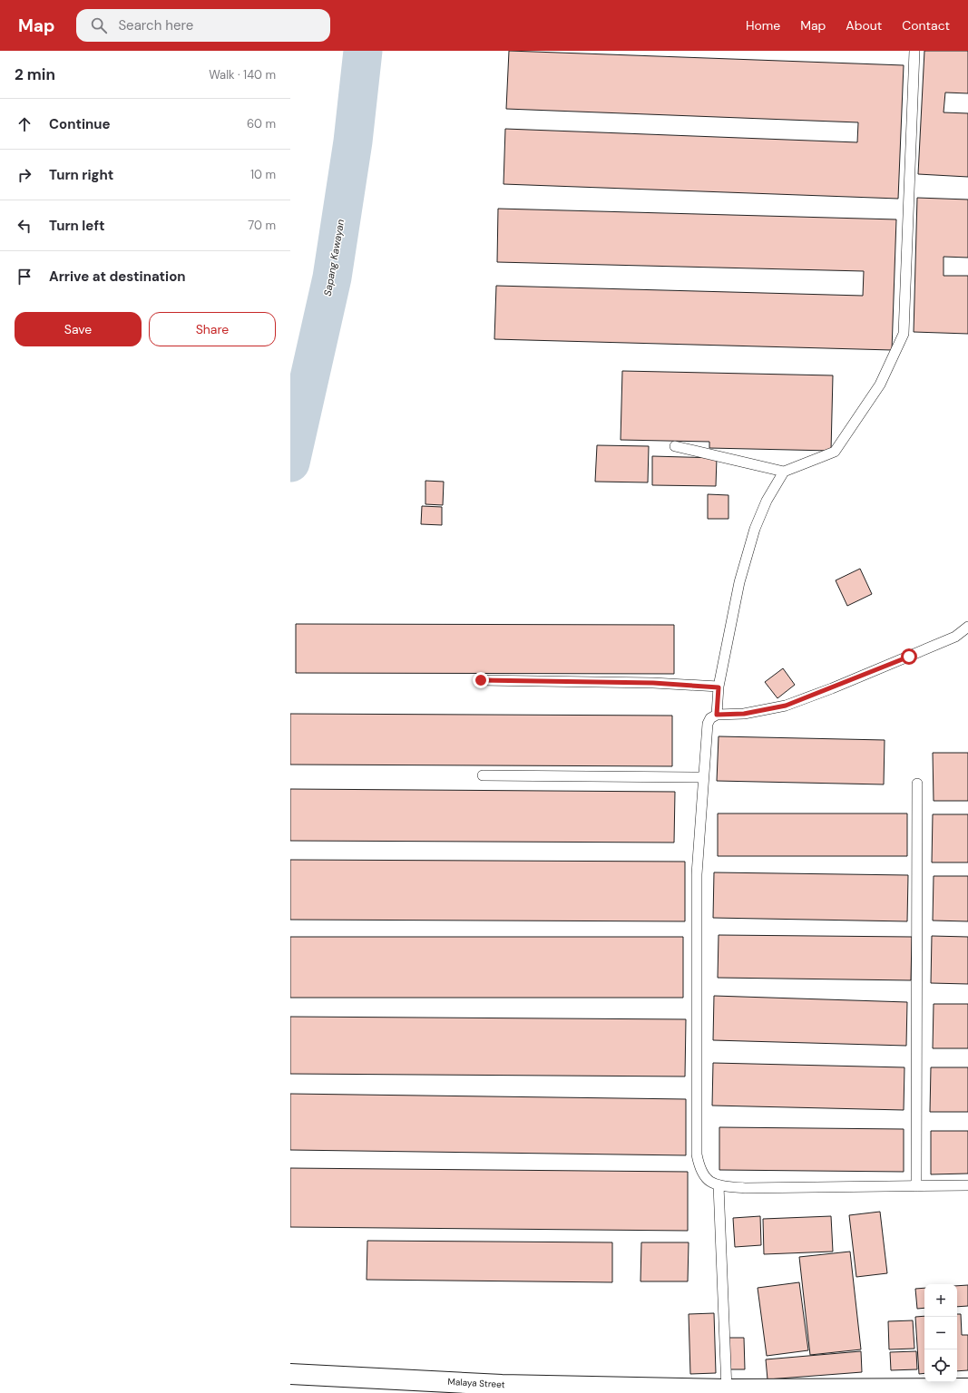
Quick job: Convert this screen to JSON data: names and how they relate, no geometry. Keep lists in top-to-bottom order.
{
  "streets": {
    "street": ["Malaya Street"]
  },
  "water": ["Sapang Kawayan"],
  "page": {
    "header": "Map",
    "search": "Search here",
    "nav": [
      "Home",
      "Map",
      "About",
      "Contact"
    ],
    "heading": ["2 min", "Walk · 140 m"],
    "list": [
      ["Continue", "60 m"],
      ["Turn right", "10 m"],
      ["Turn left", "70 m"],
      "Arrive at destination"
    ],
    "buttons": ["Save", "Share"],
    "map_buttons": ["+", "−"]
  }
}
